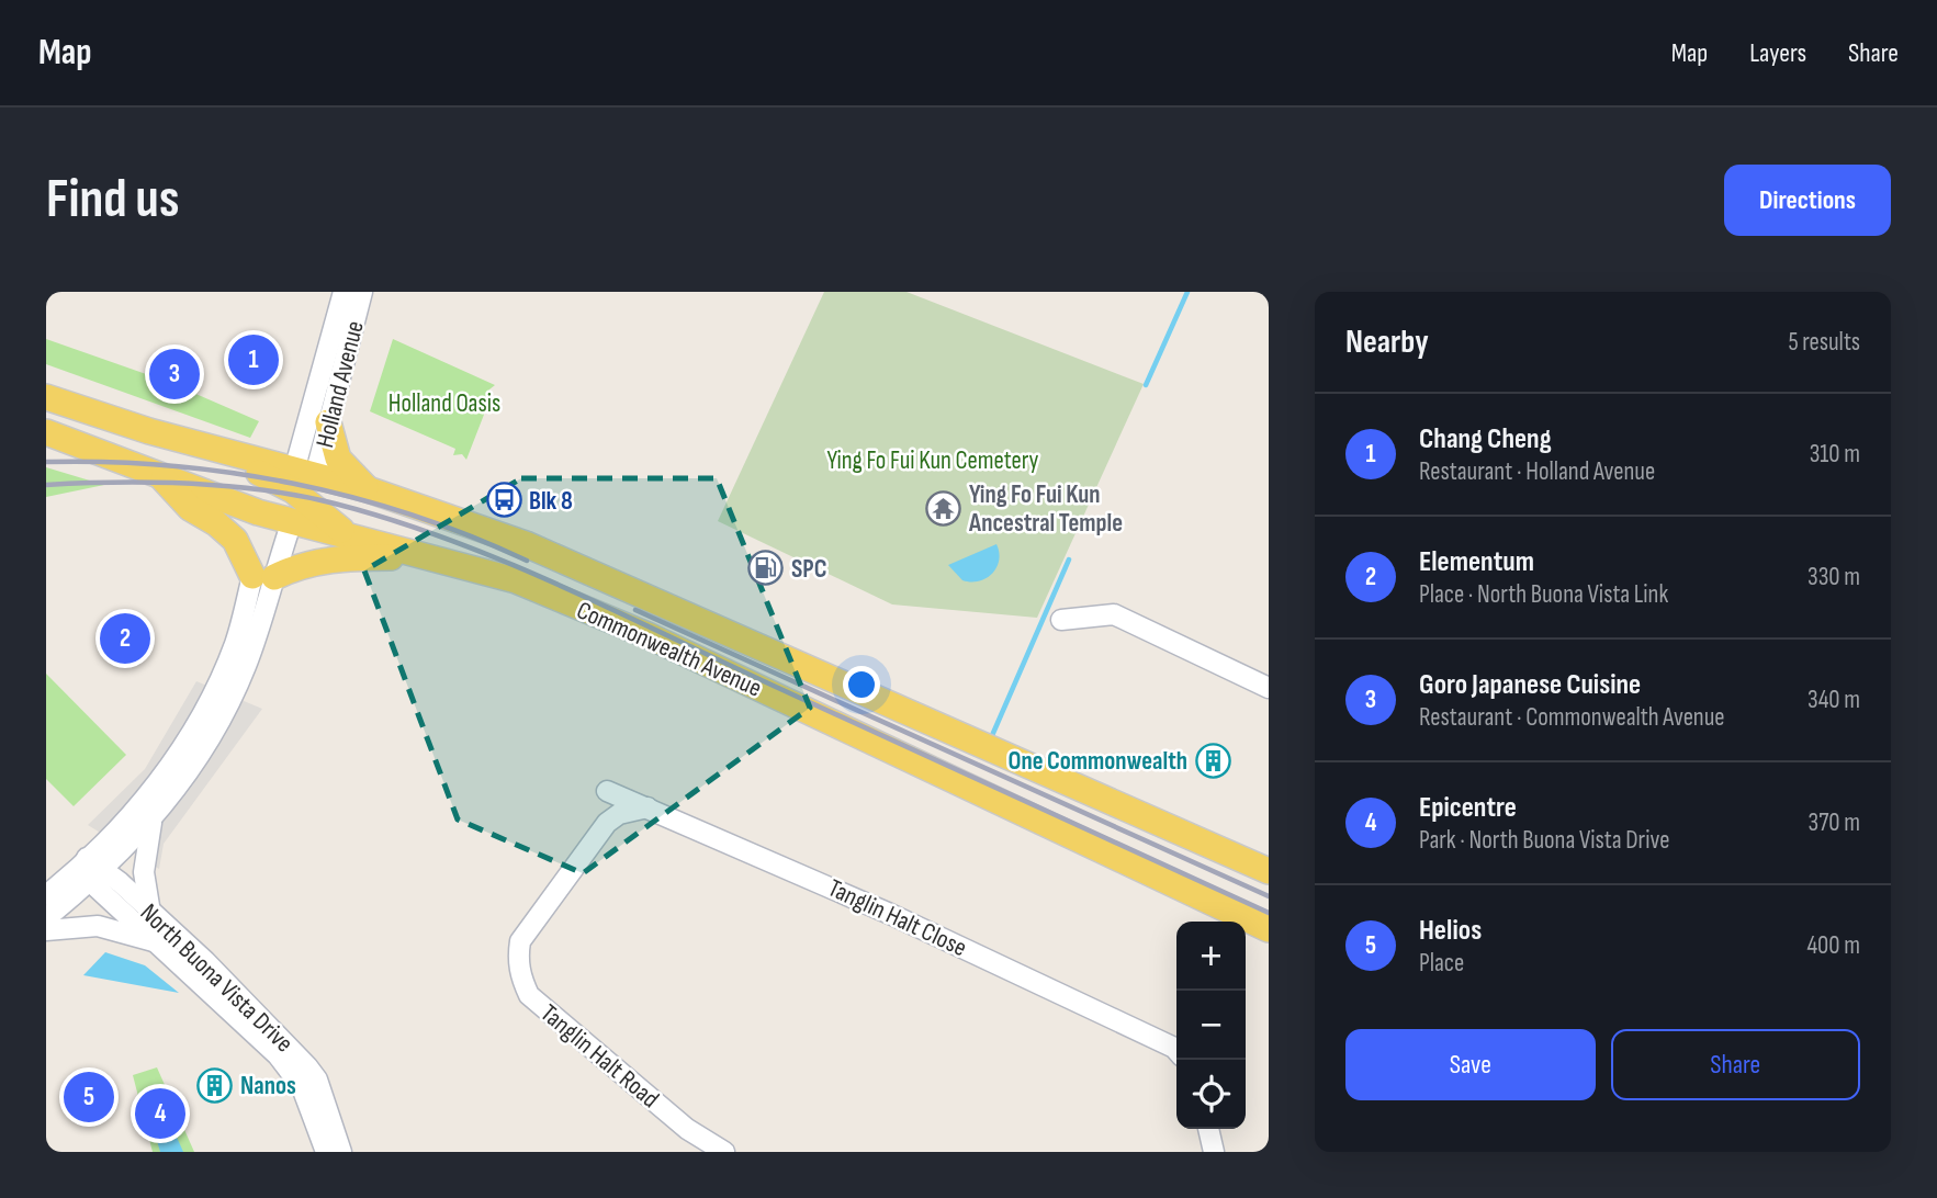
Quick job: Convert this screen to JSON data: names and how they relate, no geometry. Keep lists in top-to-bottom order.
{
  "streets": {
    "main road": ["Commonwealth Avenue"],
    "street": [
      "Holland Avenue",
      "Tanglin Halt Close",
      "North Buona Vista Drive",
      "Tanglin Halt Road"
    ]
  },
  "crossings": [
    ["Holland Avenue", "Commonwealth Avenue"],
    ["Tanglin Halt Close", "Tanglin Halt Road"]
  ],
  "parks": ["Holland Oasis", "Ying Fo Fui Kun Cemetery"],
  "places": {
    "bus stop": ["Blk 8"],
    "temple": ["Ying Fo Fui Kun Ancestral Temple"],
    "fuel station": ["SPC"],
    "building": ["One Commonwealth", "Nanos"]
  },
  "page": {
    "header": "Map",
    "nav": ["Map", "Layers", "Share"],
    "buttons": [
      "Directions",
      ["Save", "Share"]
    ],
    "title": "Find us",
    "heading": ["Nearby", "5 results"],
    "pins": [
      "1",
      "3",
      "2",
      "5",
      "4"
    ],
    "list": [
      {
        "mark": "1",
        "name": "Chang Cheng",
        "note": "Restaurant · Holland Avenue",
        "value": "310 m"
      },
      {
        "mark": "2",
        "name": "Elementum",
        "note": "Place · North Buona Vista Link",
        "value": "330 m"
      },
      {
        "mark": "3",
        "name": "Goro Japanese Cuisine",
        "note": "Restaurant · Commonwealth Avenue",
        "value": "340 m"
      },
      {
        "mark": "4",
        "name": "Epicentre",
        "note": "Park · North Buona Vista Drive",
        "value": "370 m"
      },
      {
        "mark": "5",
        "name": "Helios",
        "note": "Place",
        "value": "400 m"
      }
    ],
    "map_buttons": ["+", "−"]
  }
}
